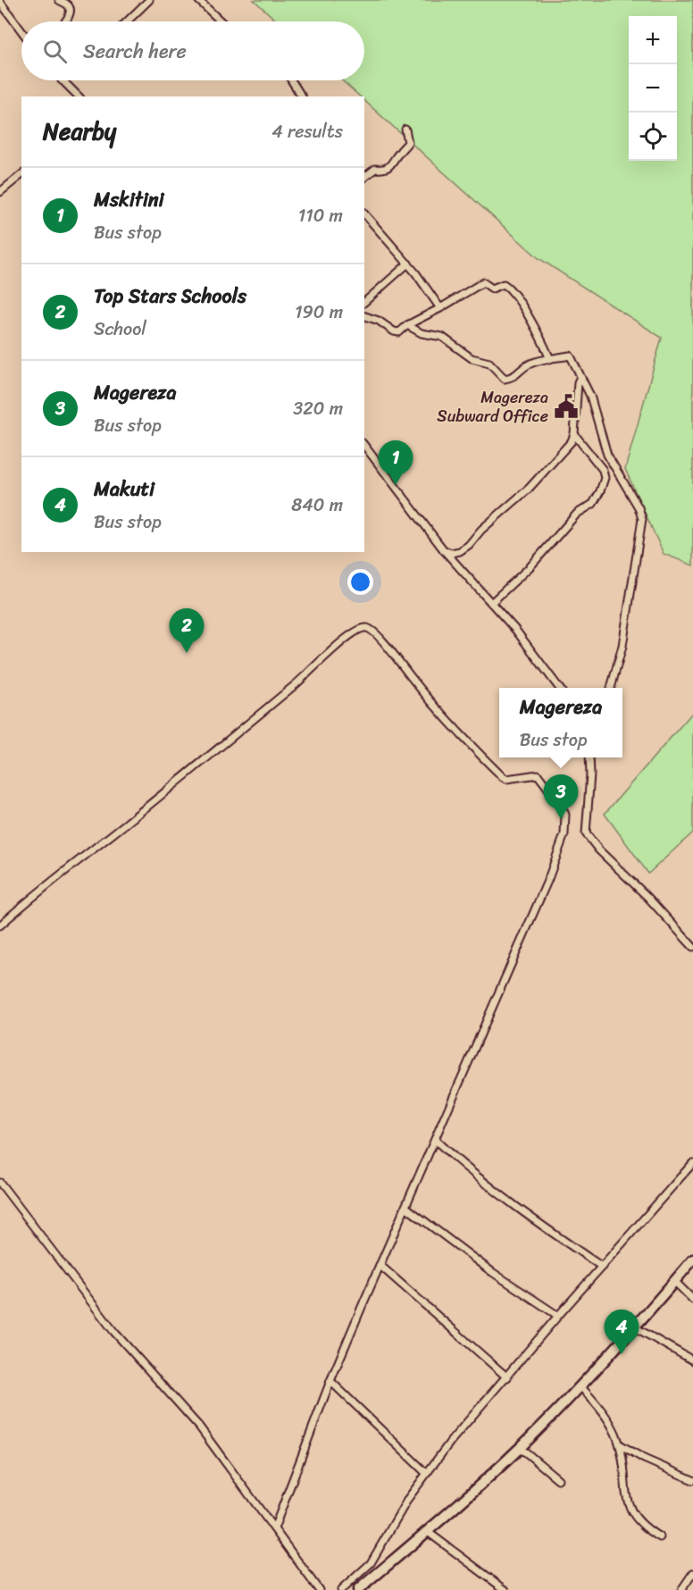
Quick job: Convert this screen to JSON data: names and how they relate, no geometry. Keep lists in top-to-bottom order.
{
  "places": {
    "public building": ["Magereza Subward Office"]
  },
  "page": {
    "map_buttons": ["+", "−"],
    "search": "Search here",
    "heading": ["Nearby", "4 results"],
    "list": [
      {
        "mark": "1",
        "name": "Mskitini",
        "note": "Bus stop",
        "value": "110 m"
      },
      {
        "mark": "2",
        "name": "Top Stars Schools",
        "note": "School",
        "value": "190 m"
      },
      {
        "mark": "3",
        "name": "Magereza",
        "note": "Bus stop",
        "value": "320 m"
      },
      {
        "mark": "4",
        "name": "Makuti",
        "note": "Bus stop",
        "value": "840 m"
      }
    ],
    "pins": [
      "1",
      "2",
      "3",
      "4"
    ],
    "popup": ["Magereza", "Bus stop"]
  }
}
